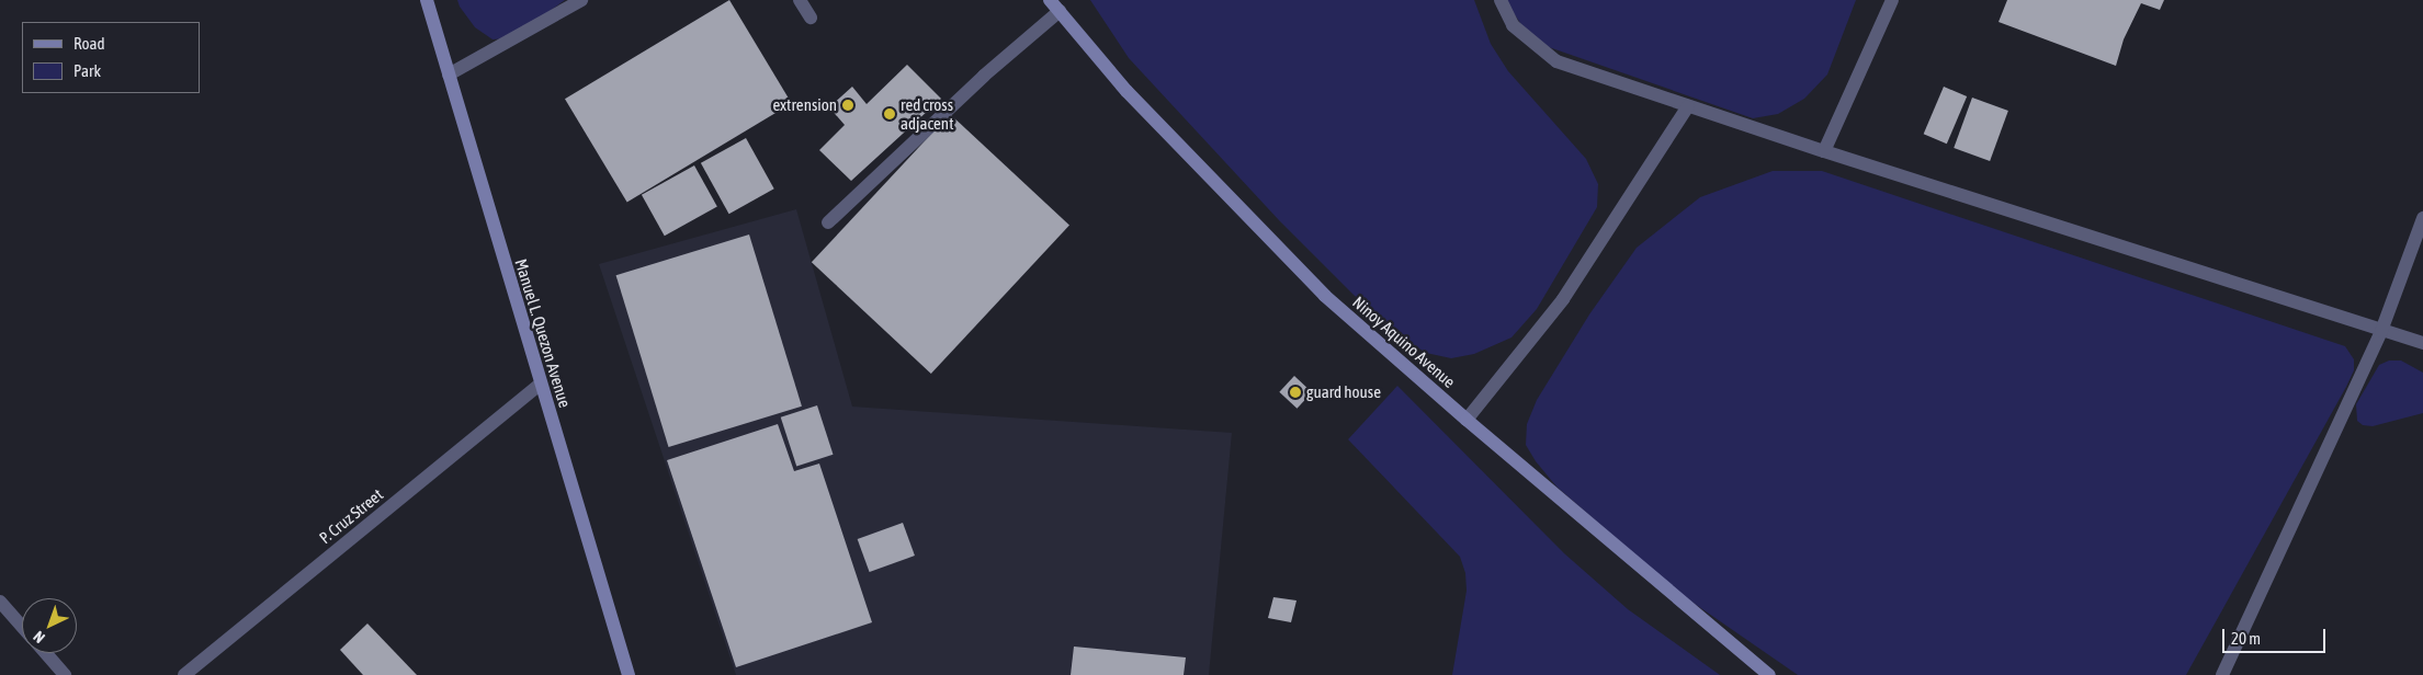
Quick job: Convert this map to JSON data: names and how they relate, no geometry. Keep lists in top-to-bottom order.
{
  "streets": {
    "street": ["Manuel L. Quezon Avenue", "Ninoy Aquino Avenue", "P. Cruz Street"]
  },
  "crossings": [
    ["Manuel L. Quezon Avenue", "P. Cruz Street"]
  ],
  "places": ["extrension", "red cross adjacent", "guard house"],
  "legend": ["Road", "Park"],
  "scale_bar": "20 m",
  "north": "bottom left"
}
